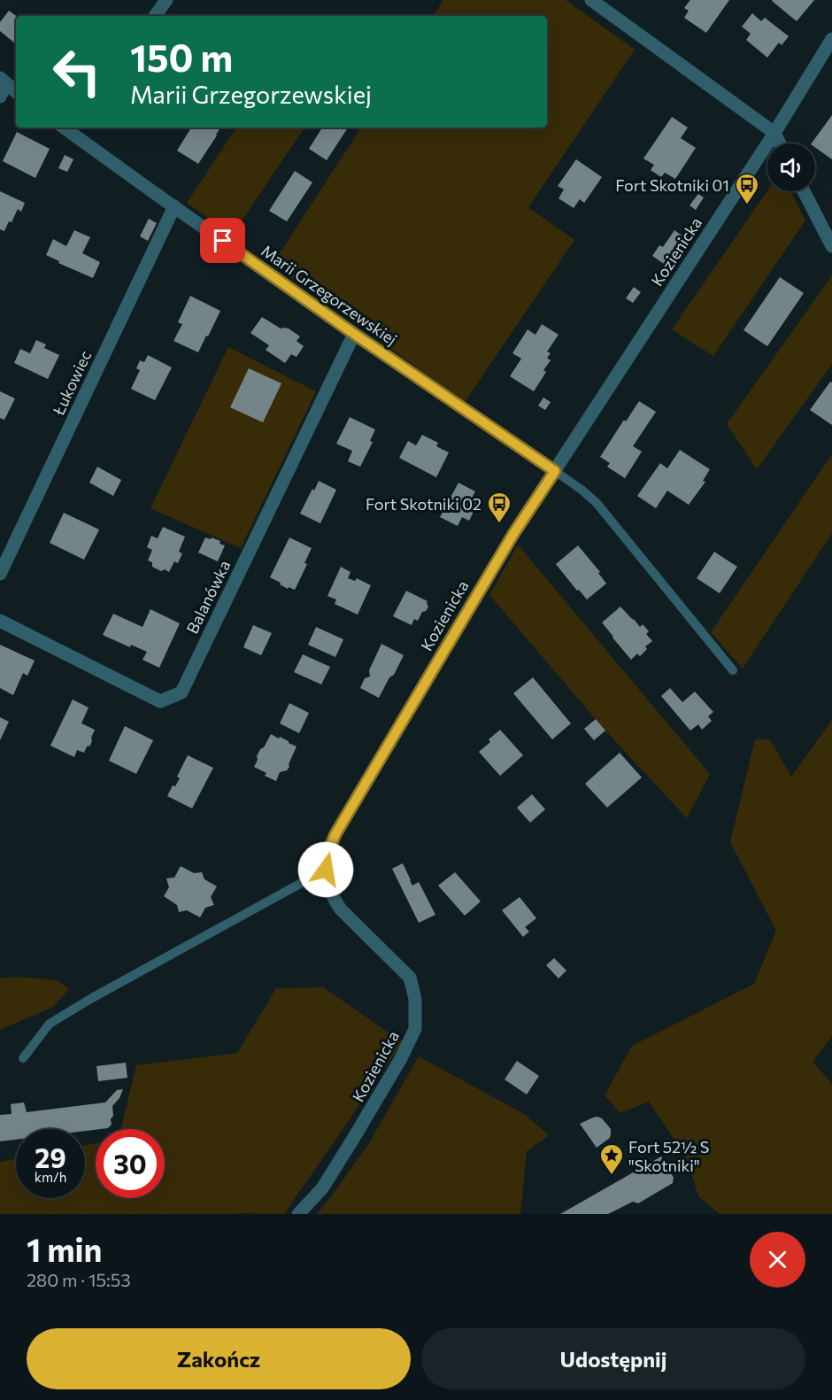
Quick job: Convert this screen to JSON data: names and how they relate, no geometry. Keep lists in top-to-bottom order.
{
  "streets": {
    "street": [
      "Kozienicka",
      "Marii Grzegorzewskiej",
      "Łukowiec",
      "Balanówka"
    ]
  },
  "crossings": [
    ["Kozienicka", "Marii Grzegorzewskiej"],
    ["Marii Grzegorzewskiej", "Łukowiec"],
    ["Marii Grzegorzewskiej", "Balanówka"]
  ],
  "places": {
    "bus stop": ["Fort Skotniki 01", "Fort Skotniki 02"],
    "place": ["Fort 52½ S \"Skotniki\""]
  },
  "page": {
    "turn": ["150 m", "Marii Grzegorzewskiej"],
    "speed": "29 km/h",
    "limit": "30",
    "heading": ["1 min", "280 m · 15:53"],
    "buttons": ["Zakończ", "Udostępnij"]
  }
}
